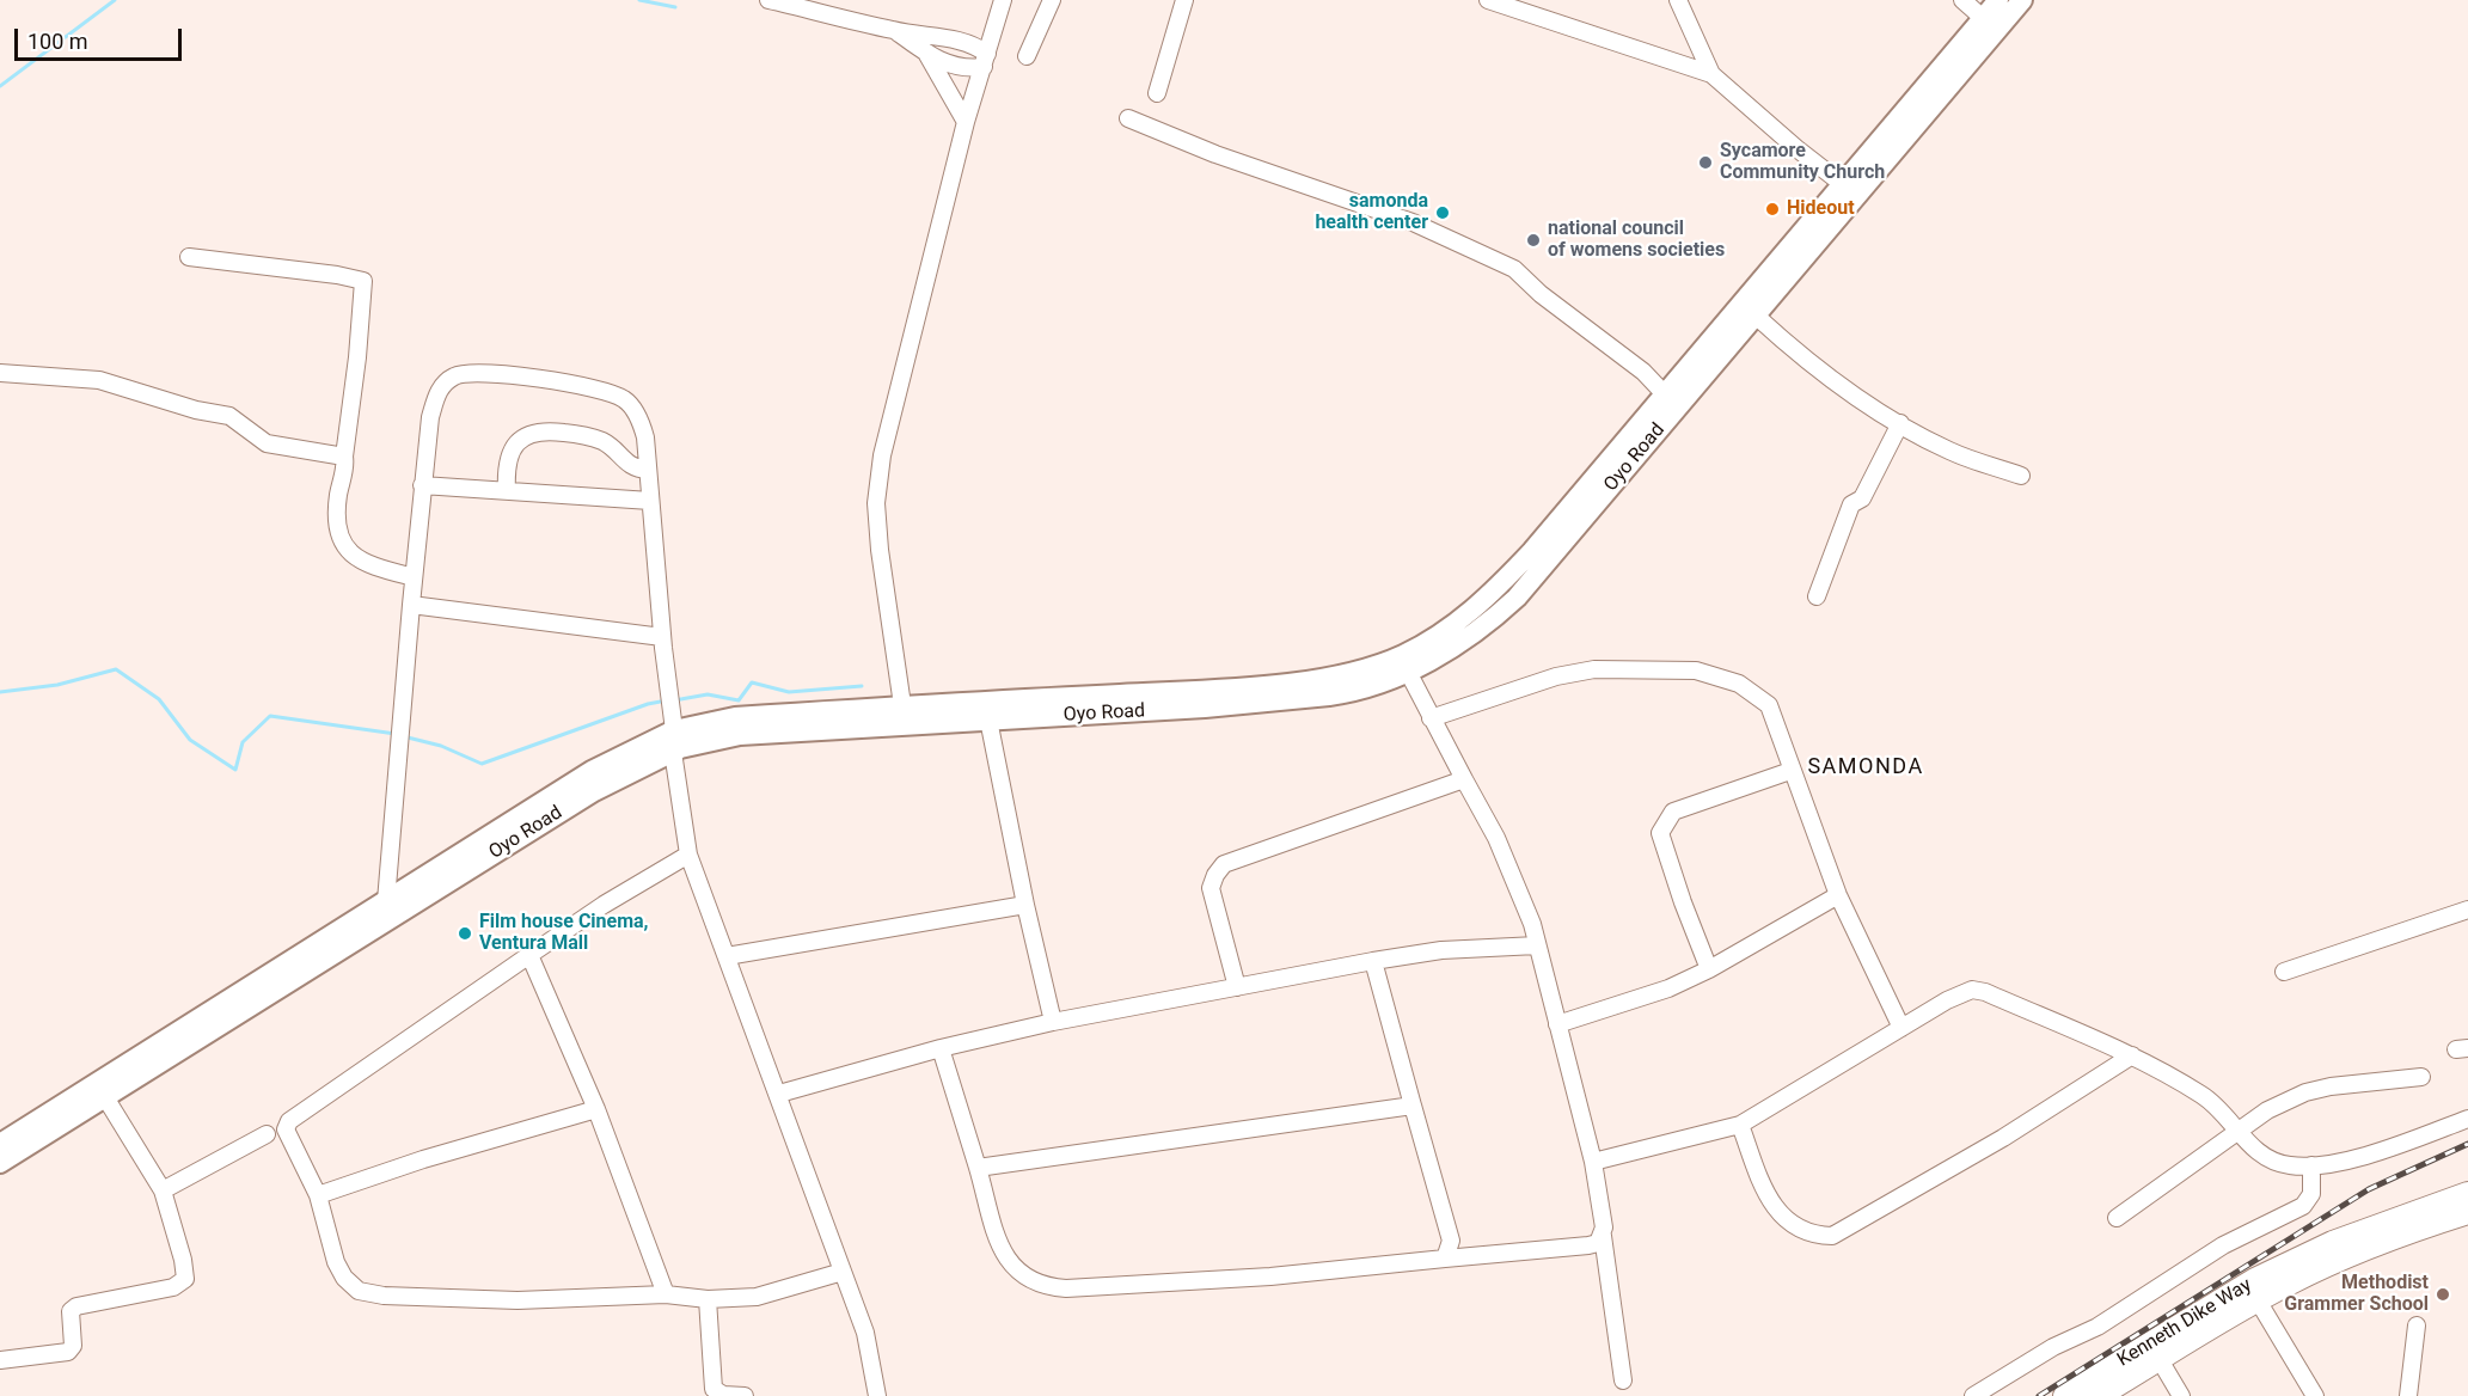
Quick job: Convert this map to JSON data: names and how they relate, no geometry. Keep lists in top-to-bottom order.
{
  "streets": {
    "highway": ["Kenneth Dike Way"],
    "main road": ["Oyo Road"]
  },
  "districts": ["SAMONDA"],
  "places": [
    "Sycamore Community Church",
    "Hideout",
    "samonda health center",
    "national council of womens societies",
    "Film house Cinema, Ventura Mall",
    "Methodist Grammer School"
  ],
  "scale_bar": "100 m"
}
